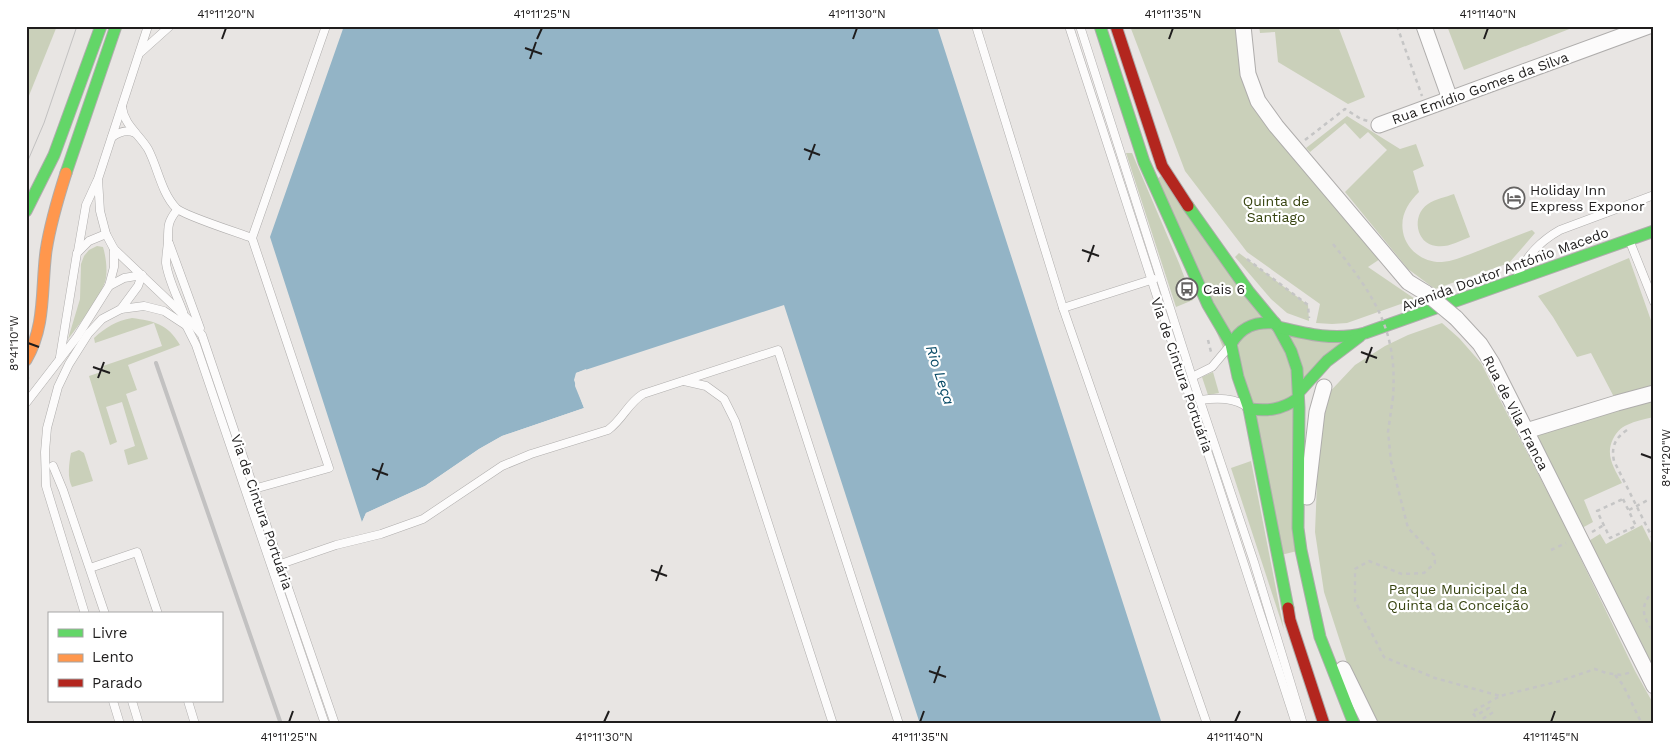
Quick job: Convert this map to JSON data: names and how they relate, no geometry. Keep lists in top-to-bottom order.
{
  "streets": {
    "main road": ["Avenida Doutor António Macedo"],
    "street": ["Rua Emídio Gomes da Silva", "Rua de Vila Franca"],
    "lane": ["Via de Cintura Portuária"]
  },
  "crossings": [
    ["Rua Emídio Gomes da Silva", "Rua de Vila Franca"]
  ],
  "water": ["Rio Leça"],
  "parks": ["Quinta de Santiago", "Parque Municipal da Quinta da Conceição"],
  "places": {
    "hotel": ["Holiday Inn Express Exponor"],
    "bus stop": ["Cais 6"]
  },
  "legend": ["Livre", "Lento", "Parado"],
  "coordinates": [
    "41°11'20\"N",
    "41°11'25\"N",
    "41°11'30\"N",
    "41°11'35\"N",
    "41°11'40\"N",
    "8°41'10\"W",
    "8°41'20\"W",
    "41°11'45\"N"
  ]
}
